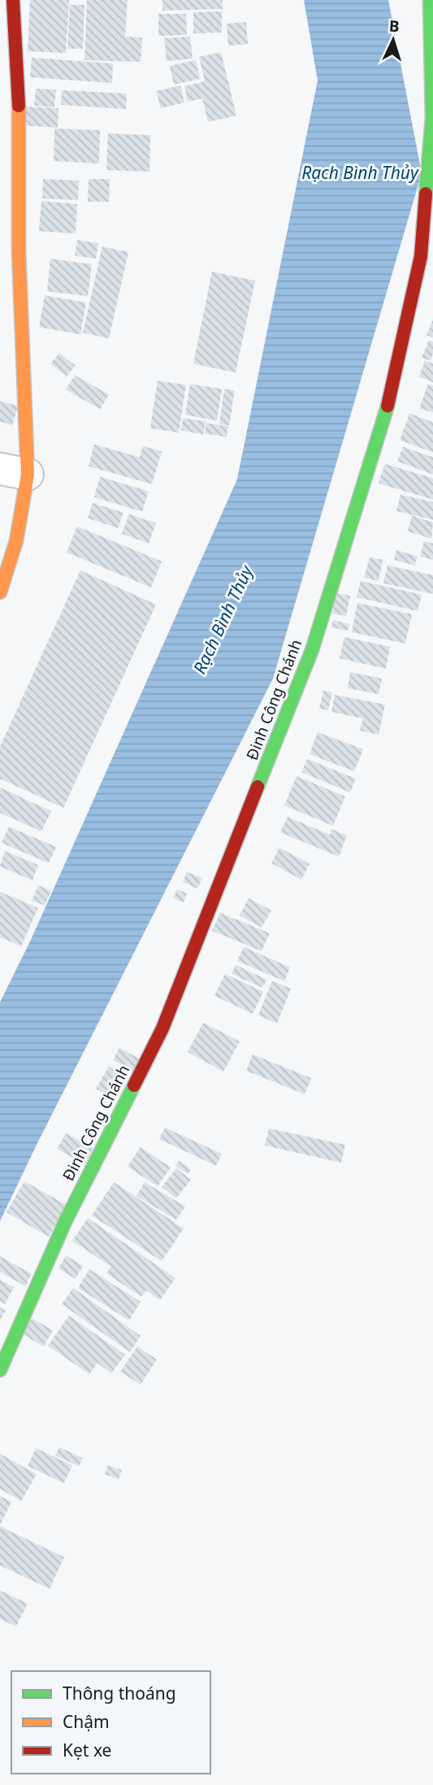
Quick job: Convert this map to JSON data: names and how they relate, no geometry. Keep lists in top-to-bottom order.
{
  "streets": {
    "street": ["Đinh Công Chánh"]
  },
  "water": ["Rạch Bình Thủy"],
  "legend": ["Thông thoáng", "Chậm", "Kẹt xe"],
  "north": "top"
}
